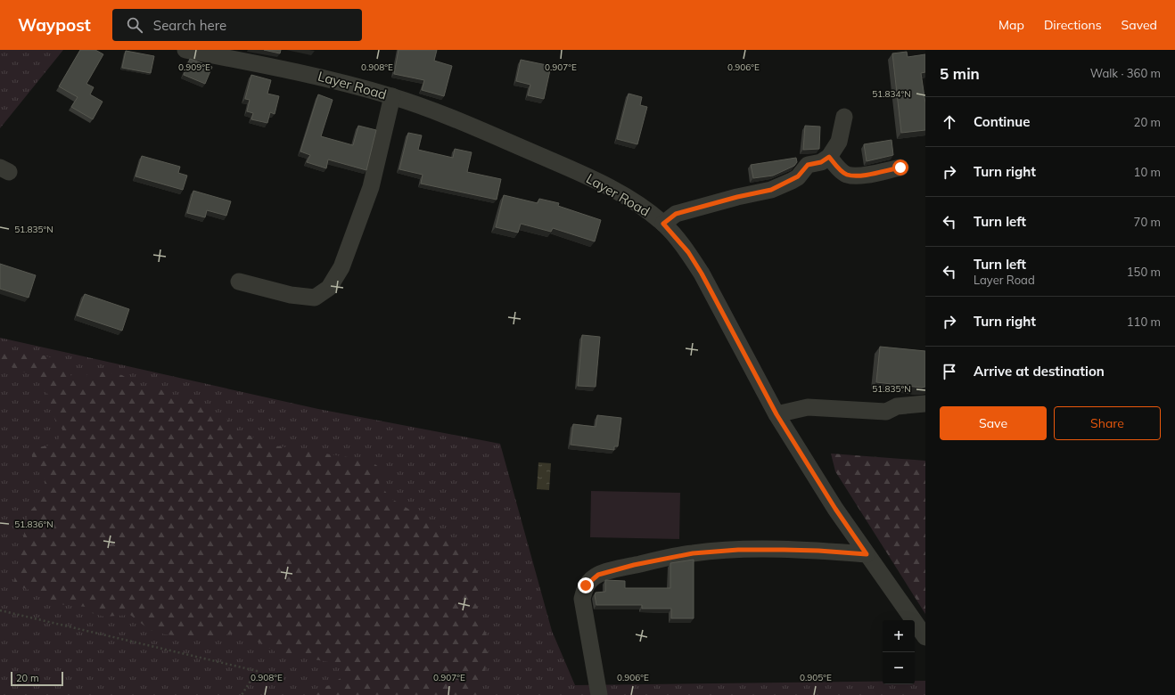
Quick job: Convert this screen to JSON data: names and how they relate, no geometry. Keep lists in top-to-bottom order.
{
  "streets": {
    "street": ["Layer Road"]
  },
  "scale_bar": "20 m",
  "page": {
    "header": "Waypost",
    "search": "Search here",
    "nav": ["Map", "Directions", "Saved"],
    "heading": ["5 min", "Walk · 360 m"],
    "list": [
      ["Continue", "20 m"],
      ["Turn right", "10 m"],
      ["Turn left", "70 m"],
      ["Turn left", "Layer Road", "150 m"],
      ["Turn right", "110 m"],
      "Arrive at destination"
    ],
    "buttons": ["Save", "Share"],
    "map_buttons": ["+", "−"],
    "scale": "20 m"
  },
  "coordinates": [
    "0.909°E",
    "0.908°E",
    "0.907°E",
    "0.906°E",
    "51.834°N",
    "51.835°N",
    "51.836°N",
    "0.905°E"
  ]
}
